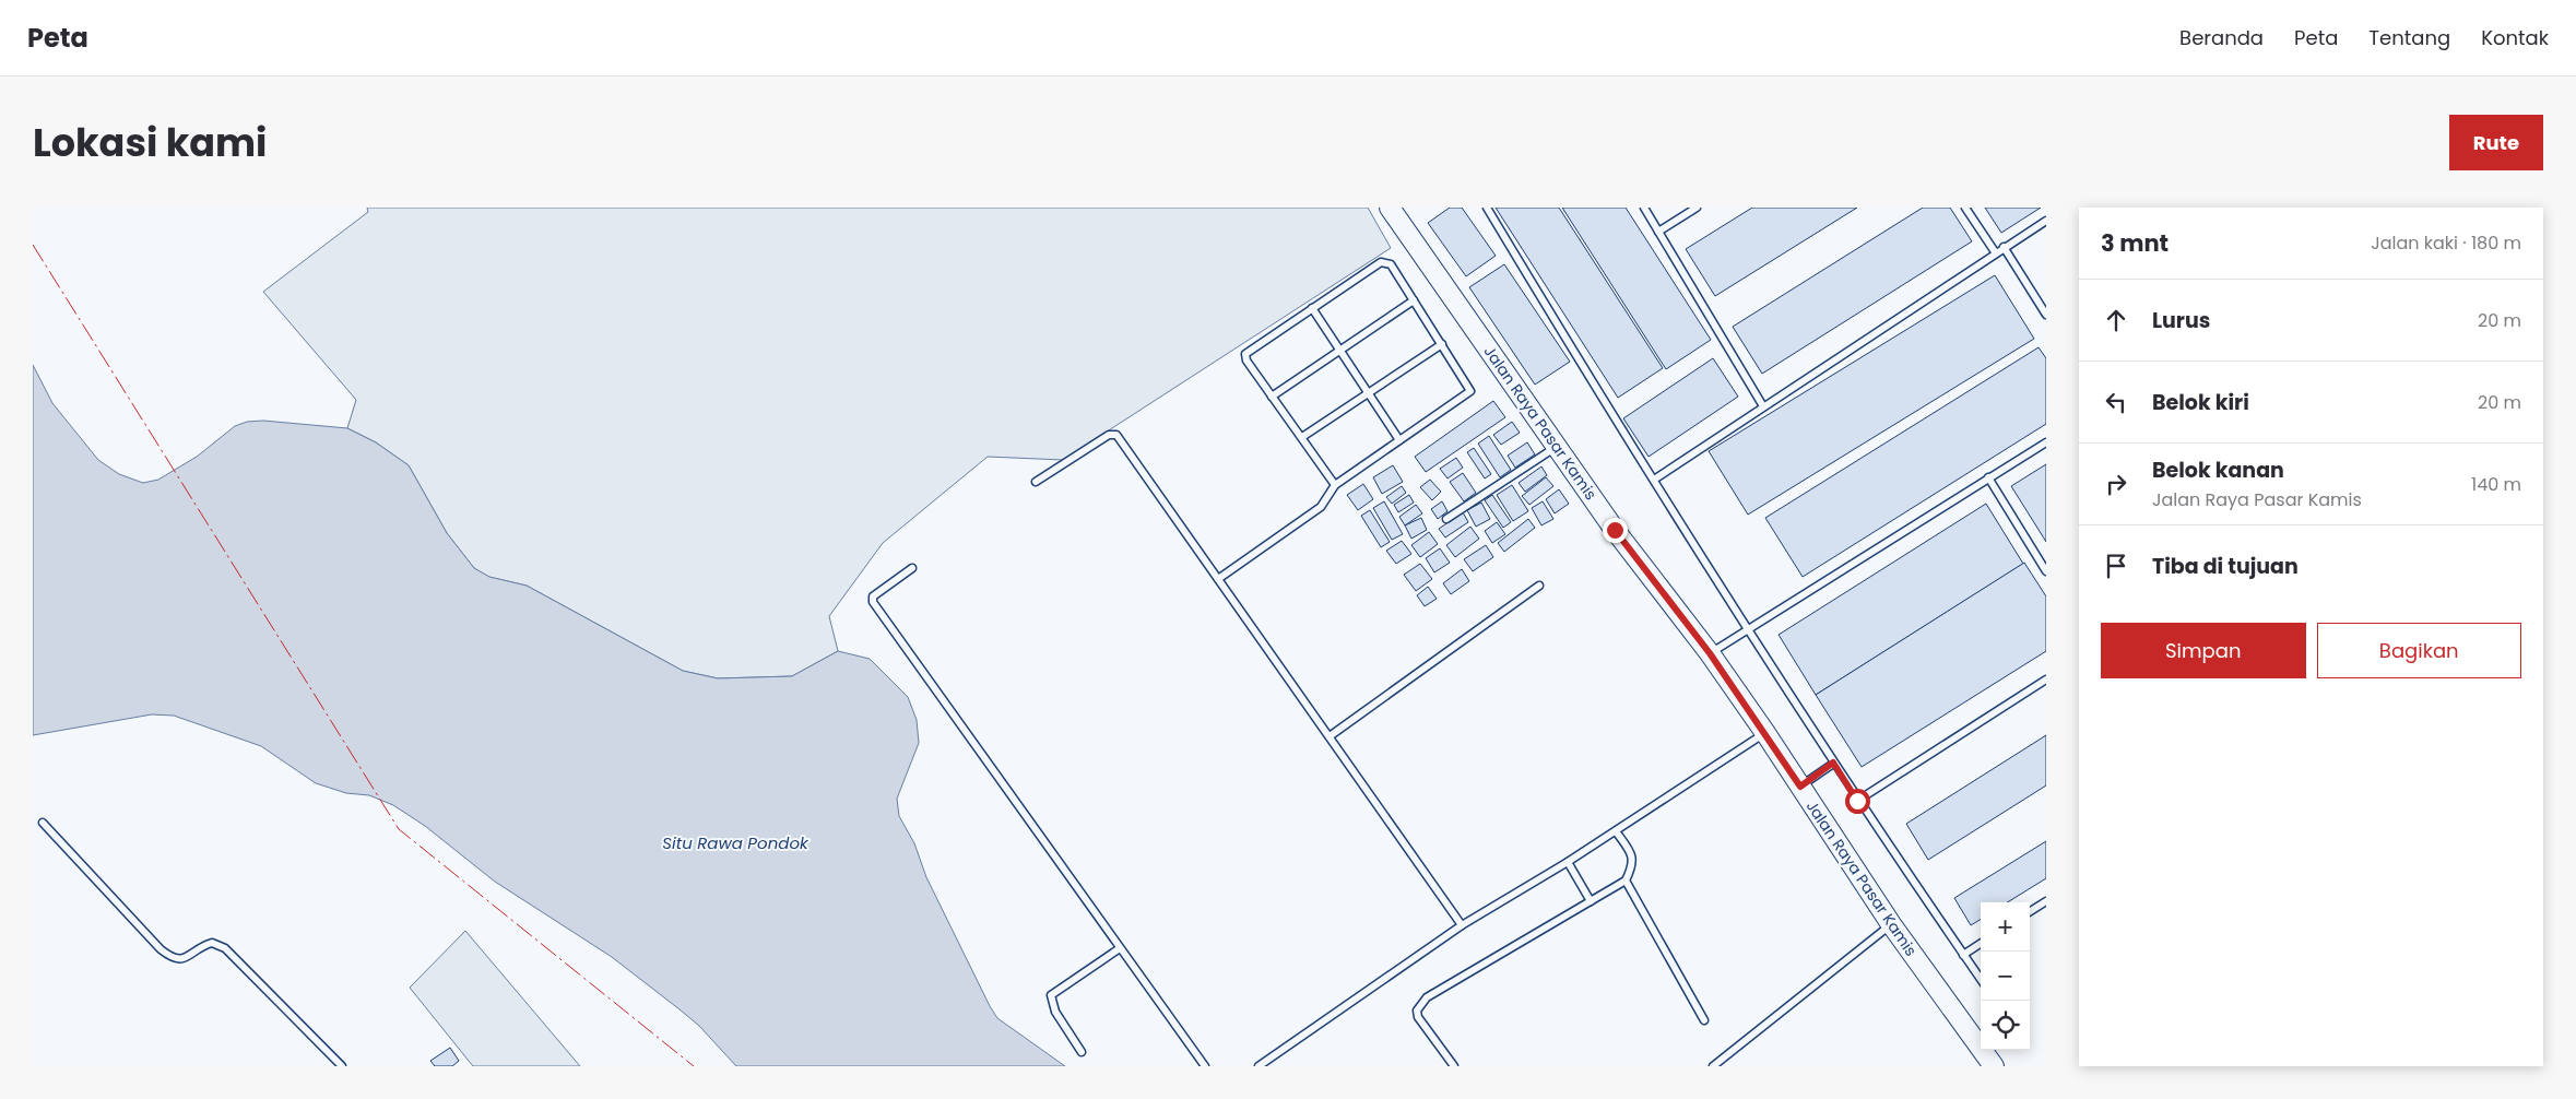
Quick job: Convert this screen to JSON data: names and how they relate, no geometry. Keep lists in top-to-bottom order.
{
  "streets": {
    "main road": ["Jalan Raya Pasar Kamis"]
  },
  "water": ["Situ Rawa Pondok"],
  "page": {
    "header": "Peta",
    "nav": [
      "Beranda",
      "Peta",
      "Tentang",
      "Kontak"
    ],
    "title": "Lokasi kami",
    "buttons": [
      "Rute",
      ["Simpan", "Bagikan"]
    ],
    "heading": ["3 mnt", "Jalan kaki · 180 m"],
    "list": [
      ["Lurus", "20 m"],
      ["Belok kiri", "20 m"],
      ["Belok kanan", "Jalan Raya Pasar Kamis", "140 m"],
      "Tiba di tujuan"
    ],
    "map_buttons": ["+", "−"]
  }
}
